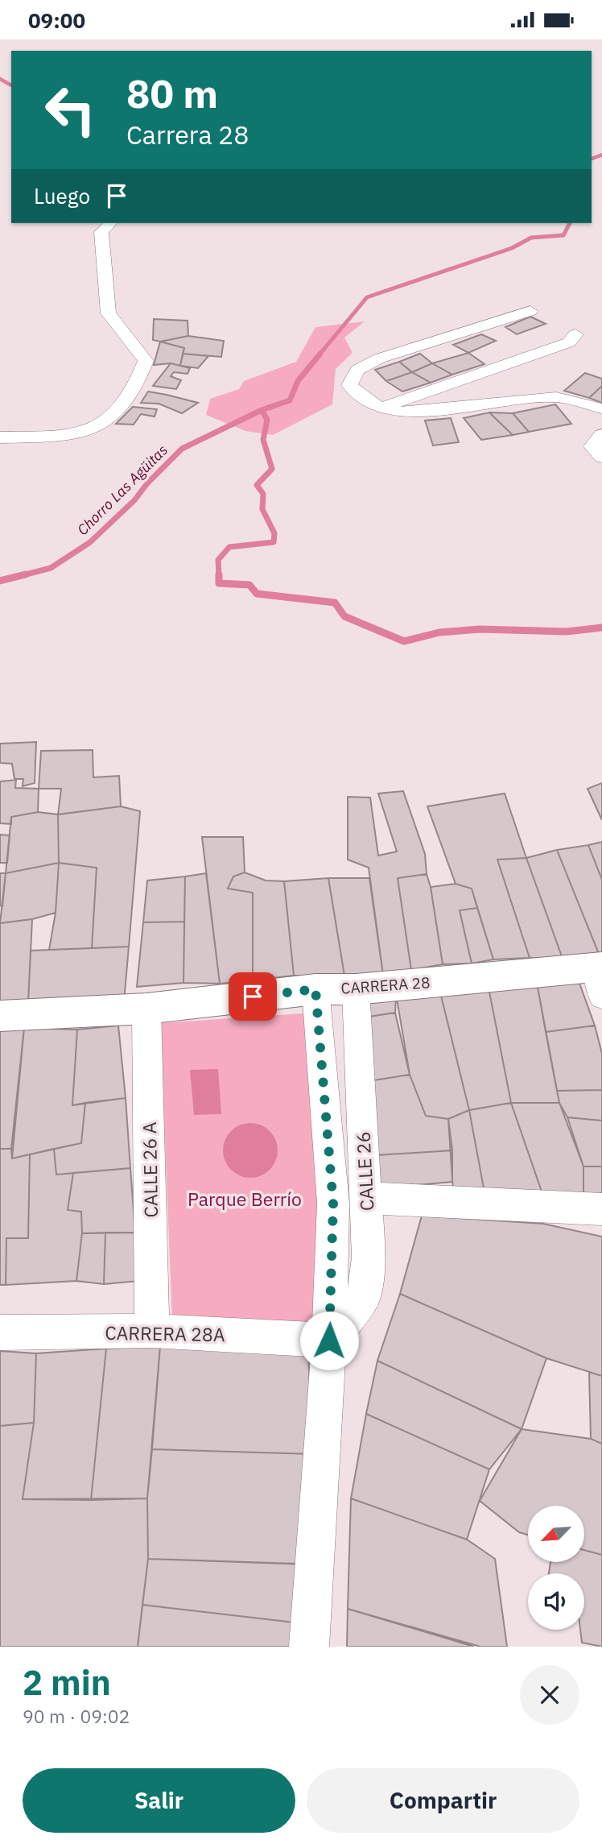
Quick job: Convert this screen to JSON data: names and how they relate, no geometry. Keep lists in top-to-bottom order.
{
  "streets": {
    "main road": ["CARRERA 28"],
    "street": ["CALLE 26 A", "CALLE 26", "CARRERA 28A"]
  },
  "crossings": [
    ["CARRERA 28", "CALLE 26 A"],
    ["CARRERA 28", "CALLE 26"],
    ["CALLE 26 A", "CARRERA 28A"],
    ["CALLE 26", "CARRERA 28A"]
  ],
  "water": ["Chorro Las Agüitas"],
  "parks": ["Parque Berrío"],
  "north": "bottom left",
  "page": {
    "status": "09:00",
    "turn": ["80 m", "Carrera 28"],
    "then": "Luego",
    "heading": ["2 min", "90 m · 09:02"],
    "buttons": ["Salir", "Compartir"]
  }
}
